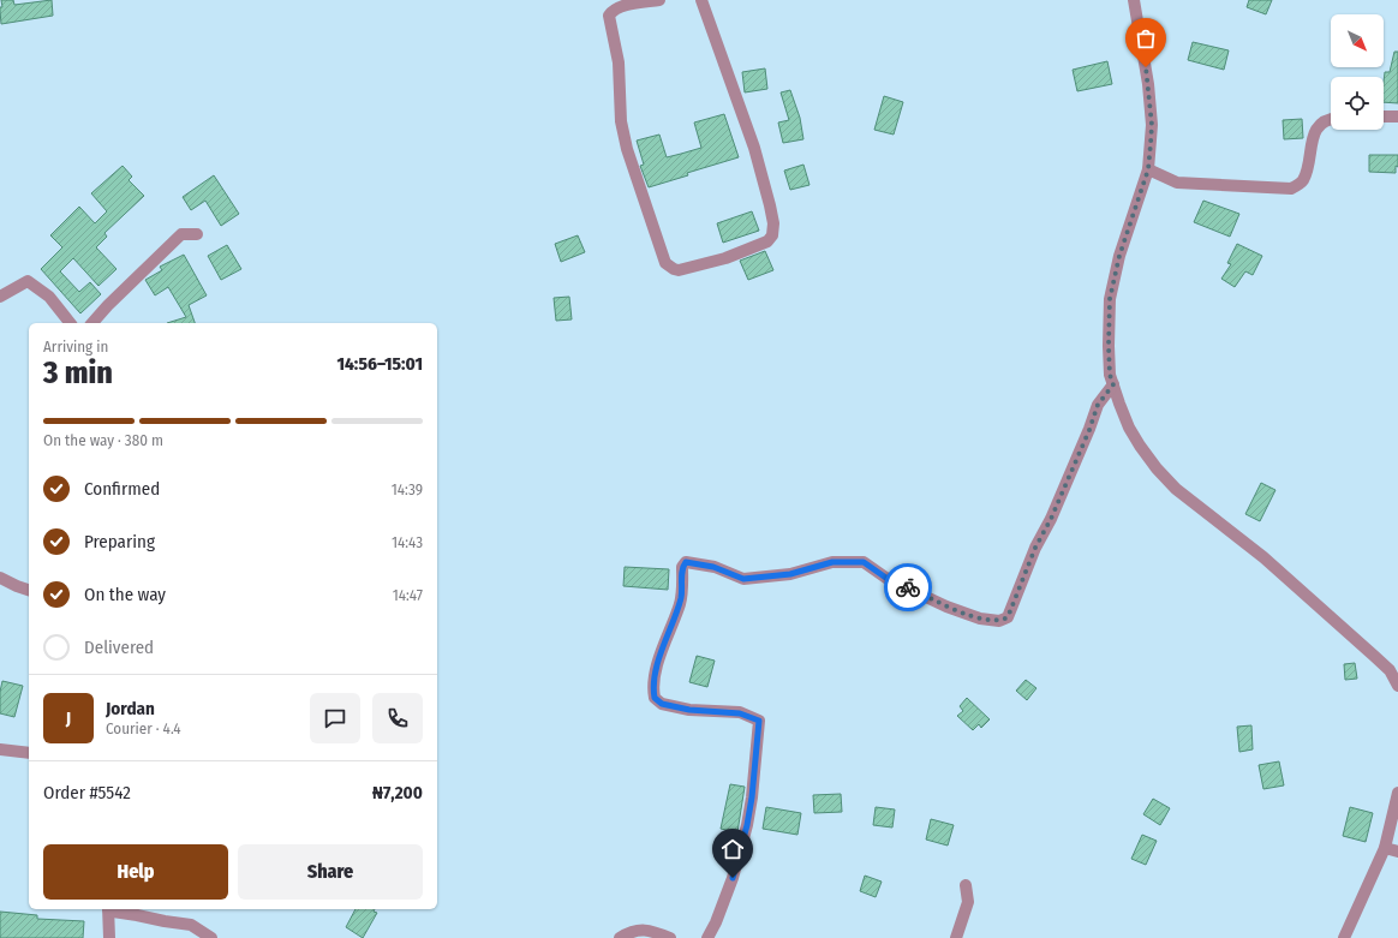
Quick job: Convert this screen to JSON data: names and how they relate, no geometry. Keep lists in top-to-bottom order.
{
  "north": "bottom right",
  "page": {
    "heading": ["3 min", "Arriving in", "14:56–15:01"],
    "panel": [
      "Jordan",
      "Courier · 4.4",
      "Order #5542",
      "₦7,200"
    ],
    "bar": "On the way · 380 m",
    "list": [
      ["Confirmed", "14:39"],
      ["Preparing", "14:43"],
      ["On the way", "14:47"],
      "Delivered"
    ],
    "round": "J",
    "buttons": ["Help", "Share"]
  }
}
